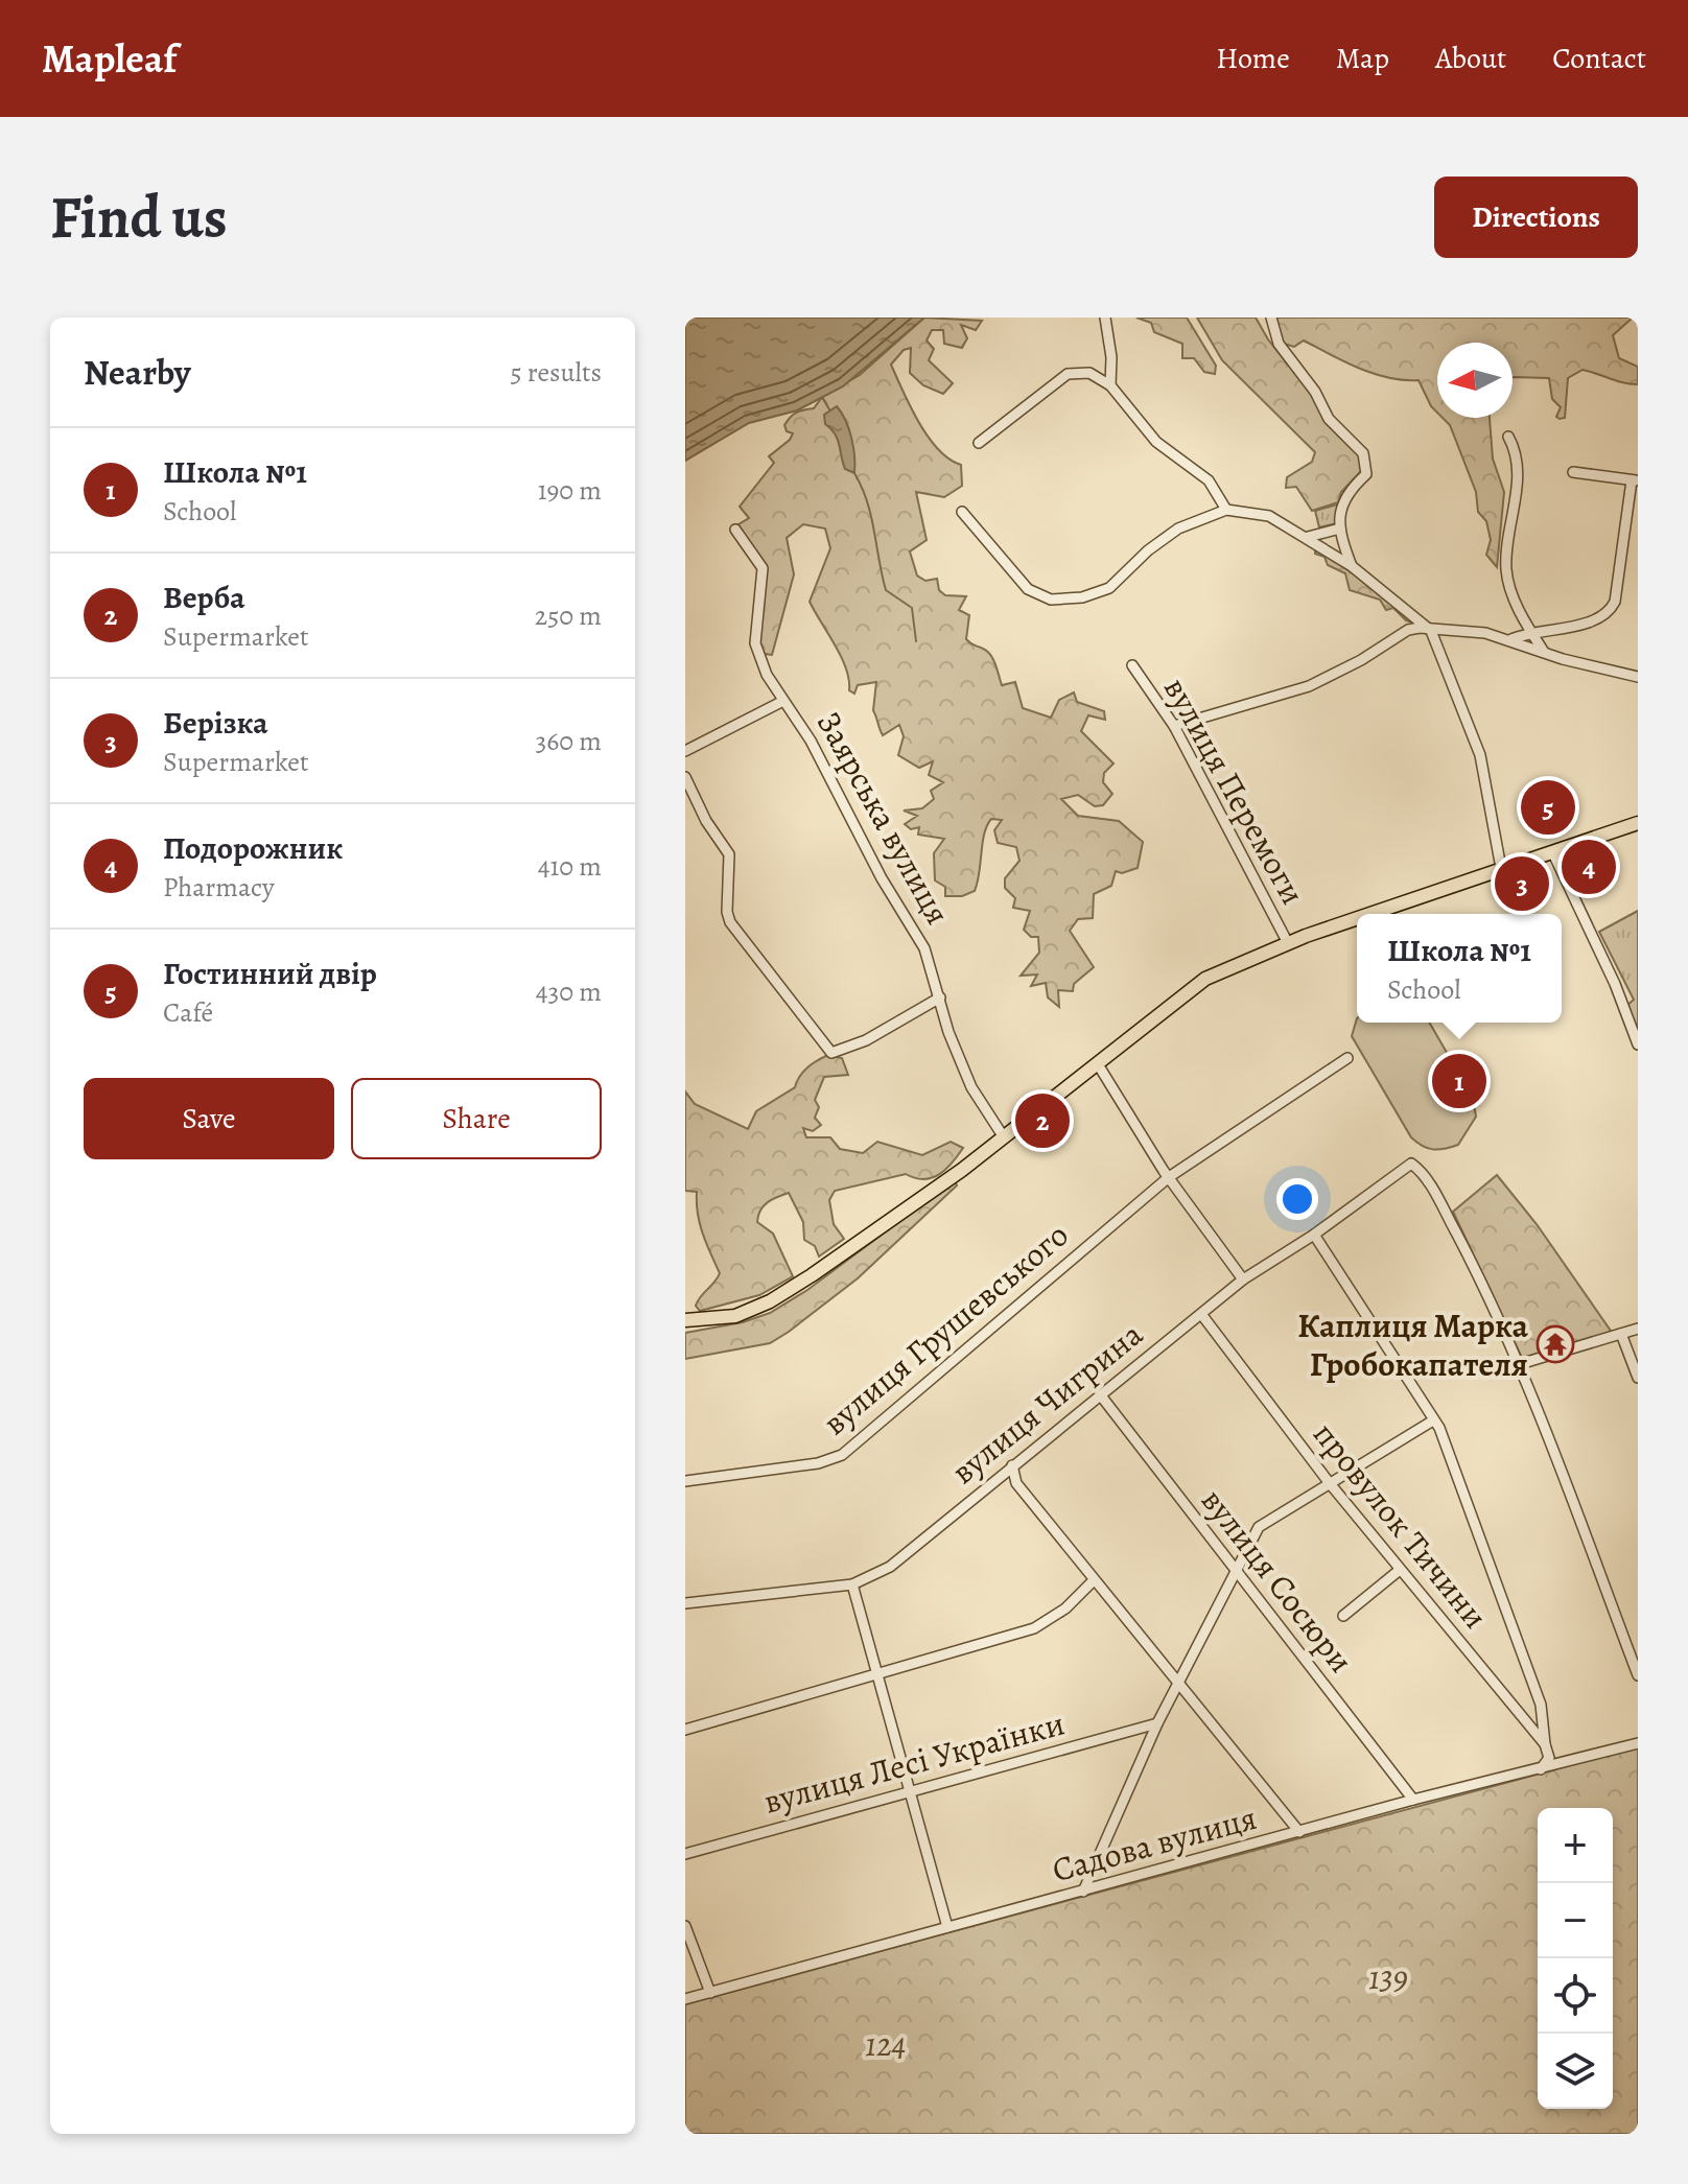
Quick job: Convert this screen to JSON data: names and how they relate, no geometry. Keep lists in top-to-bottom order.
{
  "streets": {
    "street": [
      "вулиця Перемоги",
      "Заярська вулиця",
      "вулиця Грушевського",
      "вулиця Чигрина",
      "провулок Тичини",
      "вулиця Сосюри",
      "вулиця Лесі Українки",
      "Садова вулиця"
    ]
  },
  "crossings": [
    ["вулиця Чигрина", "провулок Тичини"],
    ["вулиця Чигрина", "вулиця Сосюри"],
    ["вулиця Сосюри", "Садова вулиця"]
  ],
  "parks": ["139", "124"],
  "places": {
    "temple": ["Каплиця Марка Гробокапателя"]
  },
  "north": "left",
  "page": {
    "header": "Mapleaf",
    "nav": [
      "Home",
      "Map",
      "About",
      "Contact"
    ],
    "buttons": [
      "Directions",
      ["Save", "Share"]
    ],
    "title": "Find us",
    "heading": ["Nearby", "5 results"],
    "list": [
      {
        "mark": "1",
        "name": "Школа №1",
        "note": "School",
        "value": "190 m"
      },
      {
        "mark": "2",
        "name": "Верба",
        "note": "Supermarket",
        "value": "250 m"
      },
      {
        "mark": "3",
        "name": "Берізка",
        "note": "Supermarket",
        "value": "360 m"
      },
      {
        "mark": "4",
        "name": "Подорожник",
        "note": "Pharmacy",
        "value": "410 m"
      },
      {
        "mark": "5",
        "name": "Гостинний двір",
        "note": "Café",
        "value": "430 m"
      }
    ],
    "pins": [
      "5",
      "4",
      "3",
      "1",
      "2"
    ],
    "popup": ["Школа №1", "School"],
    "map_buttons": ["+", "−"]
  }
}
